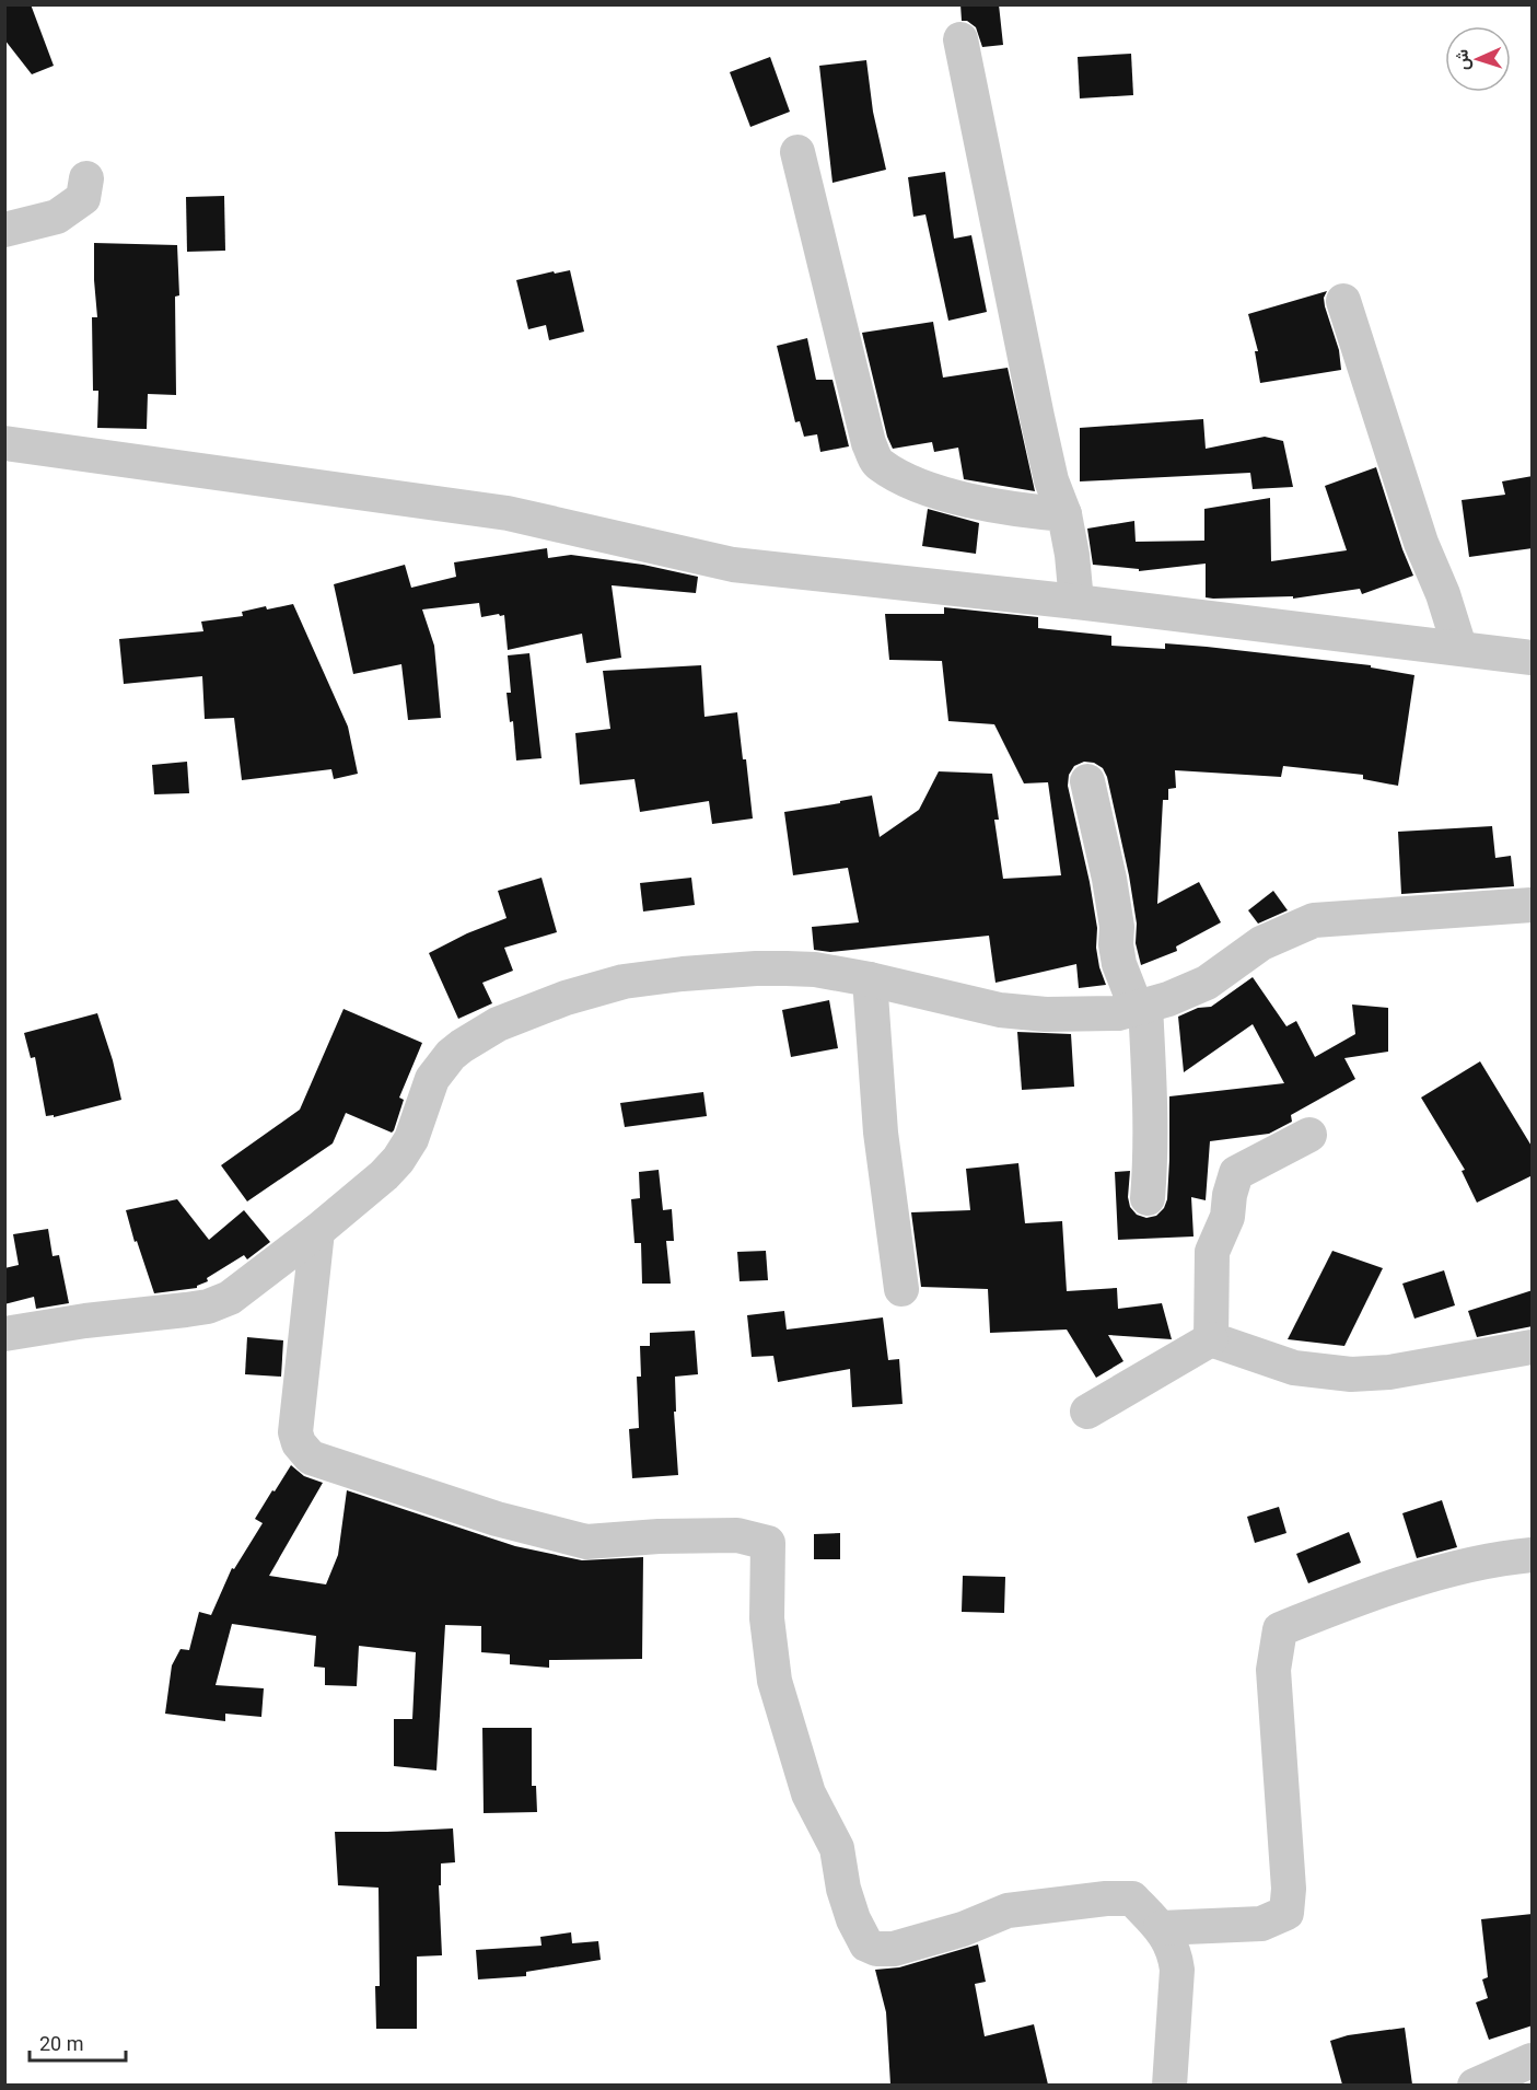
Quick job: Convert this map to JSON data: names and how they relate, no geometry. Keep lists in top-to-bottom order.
{
  "scale_bar": "20 m",
  "north": "left"
}
